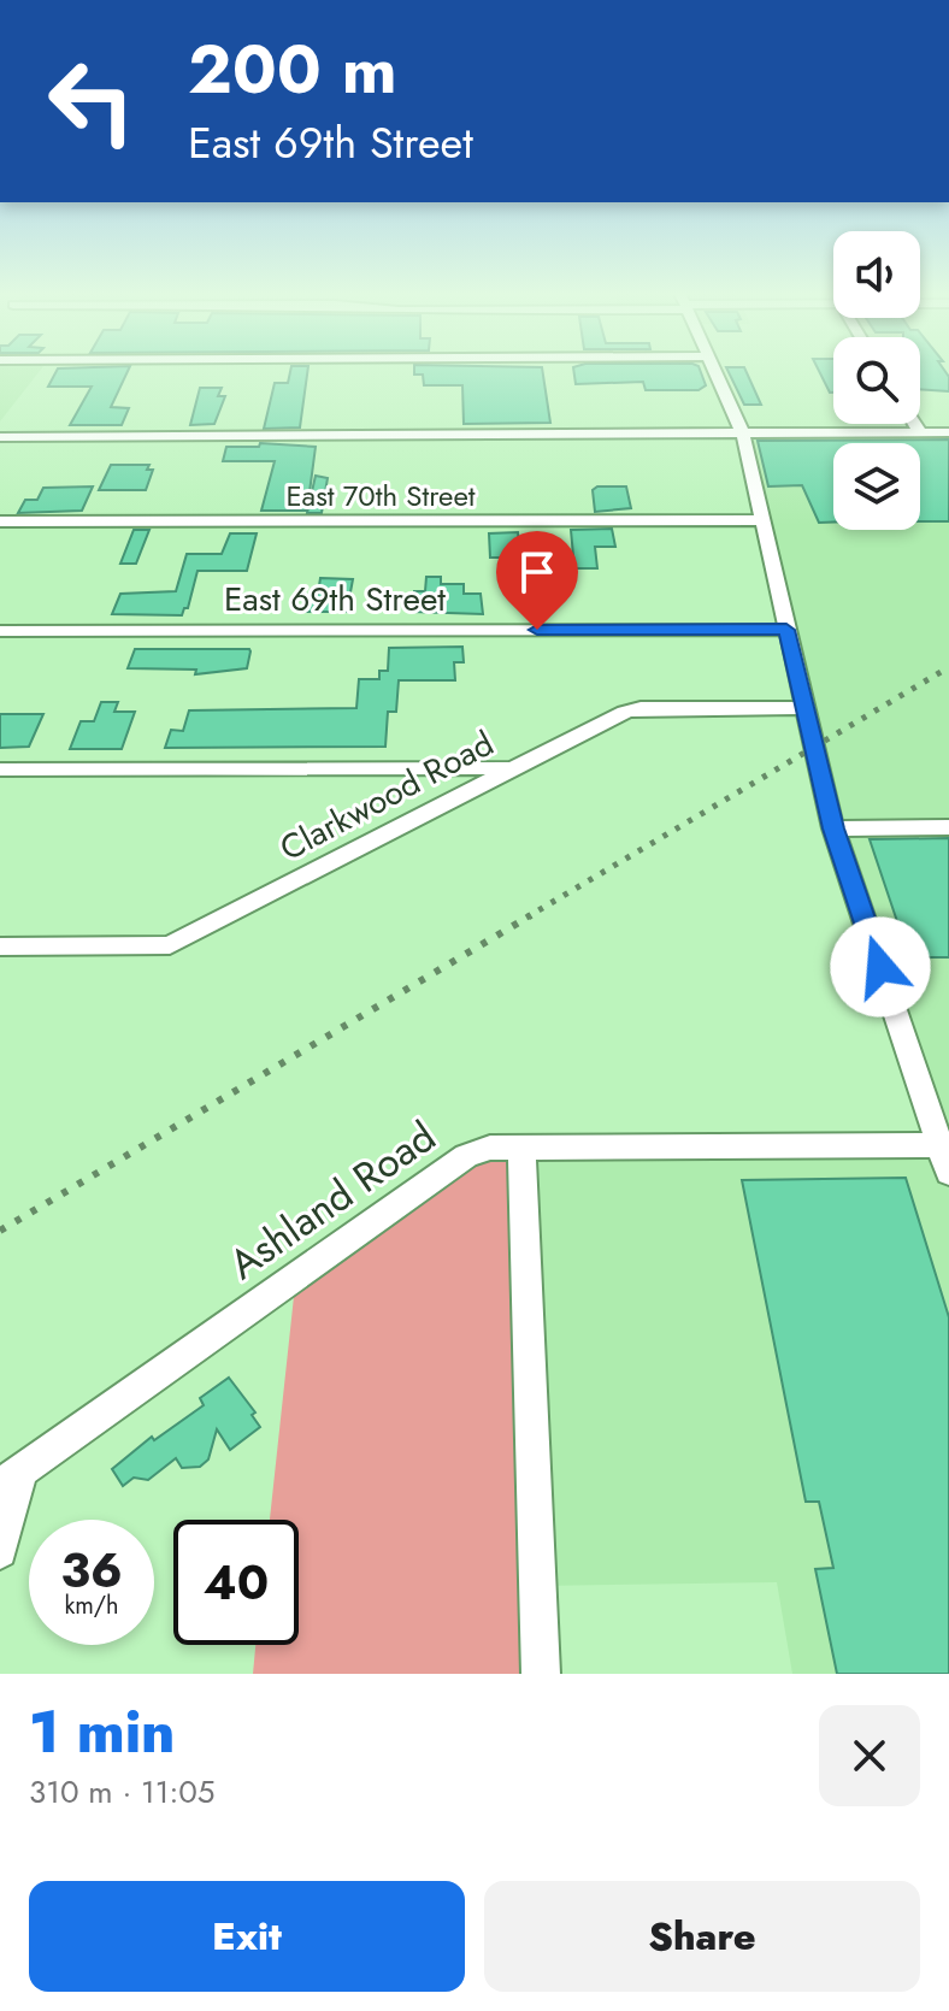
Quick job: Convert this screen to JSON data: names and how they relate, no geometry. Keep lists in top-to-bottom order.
{
  "streets": {
    "street": [
      "East 70th Street",
      "East 69th Street",
      "Clarkwood Road",
      "Ashland Road"
    ]
  },
  "page": {
    "turn": ["200 m", "East 69th Street"],
    "speed": "36 km/h",
    "limit": "40",
    "heading": ["1 min", "310 m · 11:05"],
    "buttons": ["Exit", "Share"]
  }
}
